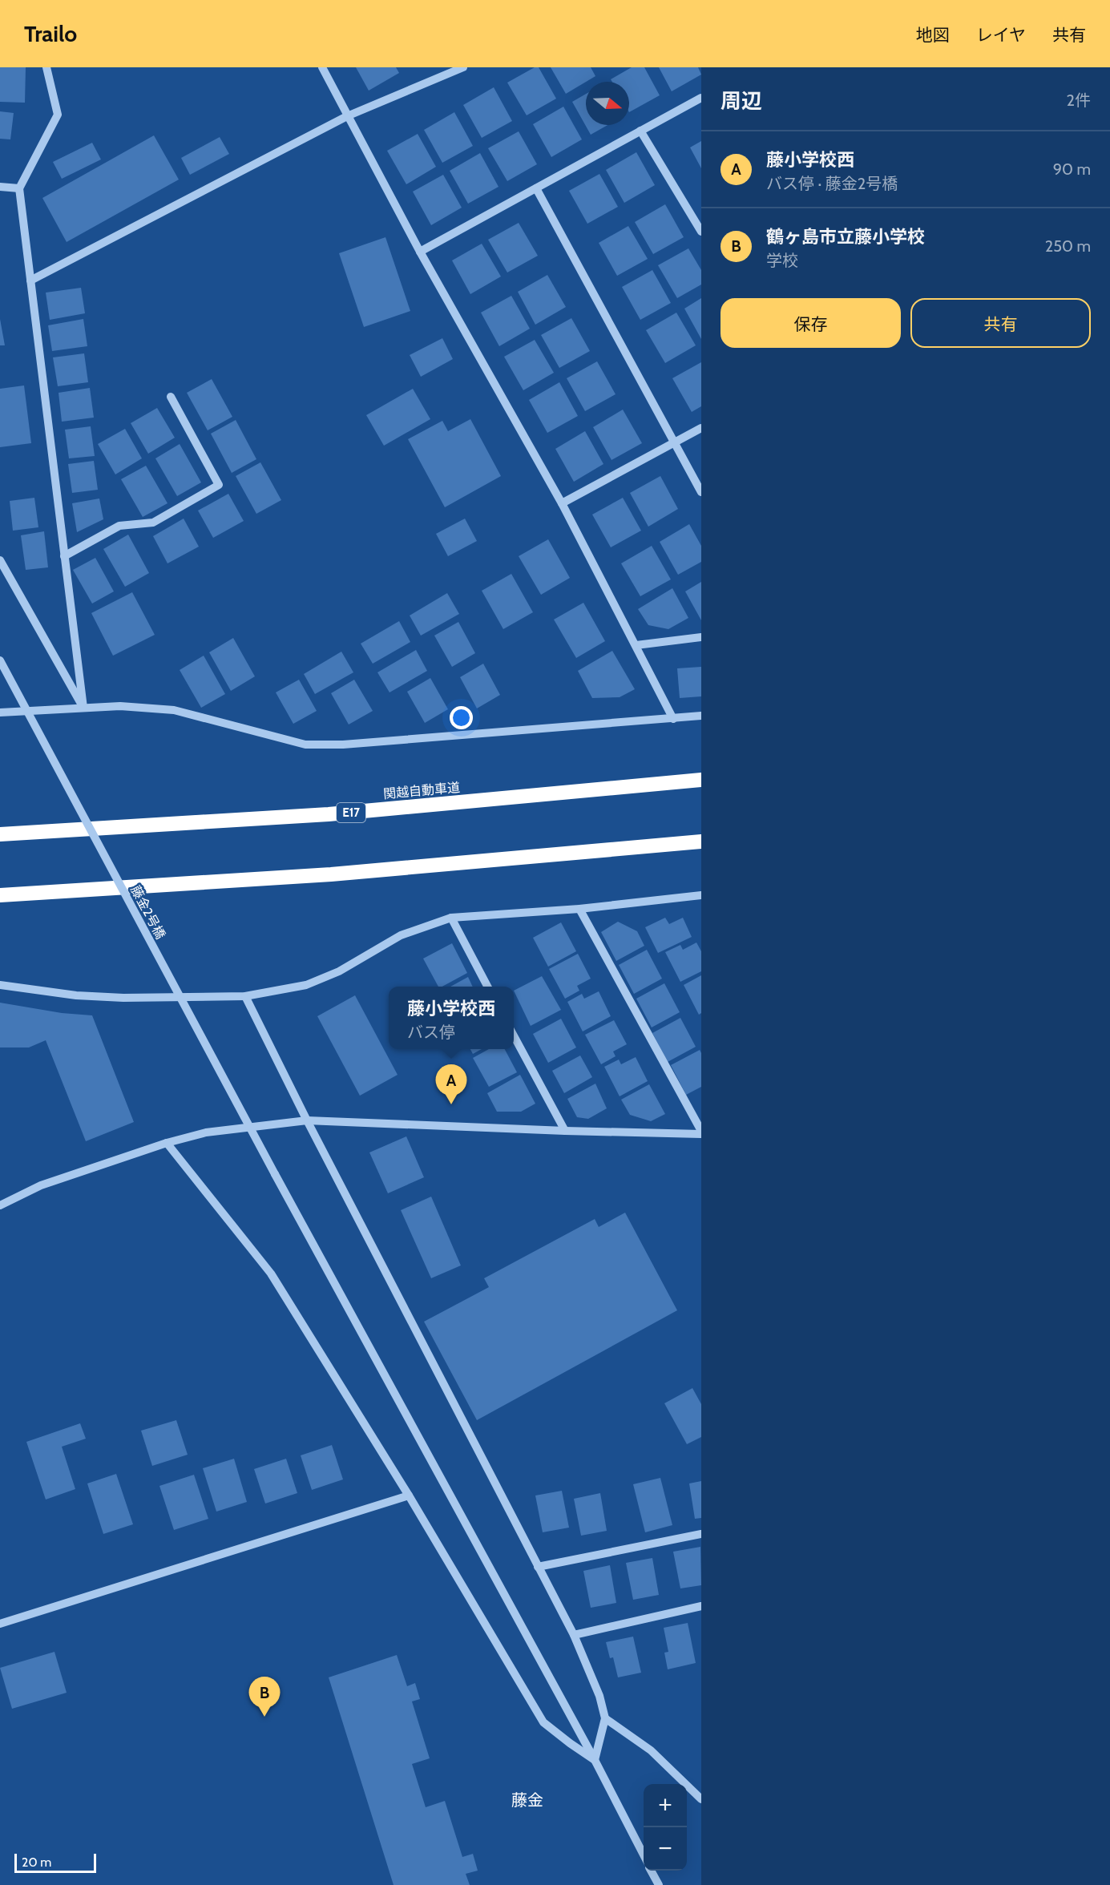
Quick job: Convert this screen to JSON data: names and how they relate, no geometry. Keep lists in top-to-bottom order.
{
  "streets": {
    "highway": ["関越自動車道", "E17"],
    "street": ["藤金2号橋"]
  },
  "districts": ["藤金"],
  "scale_bar": "20 m",
  "north": "right",
  "page": {
    "header": "Trailo",
    "nav": ["地図", "レイヤ", "共有"],
    "heading": ["周辺", "2件"],
    "list": [
      {
        "mark": "A",
        "name": "藤小学校西",
        "note": "バス停 · 藤金2号橋",
        "value": "90 m"
      },
      {
        "mark": "B",
        "name": "鶴ヶ島市立藤小学校",
        "note": "学校",
        "value": "250 m"
      }
    ],
    "buttons": ["保存", "共有"],
    "popup": ["藤小学校西", "バス停"],
    "pins": ["A", "B"],
    "map_buttons": ["+", "−"],
    "scale": "20 m"
  }
}
